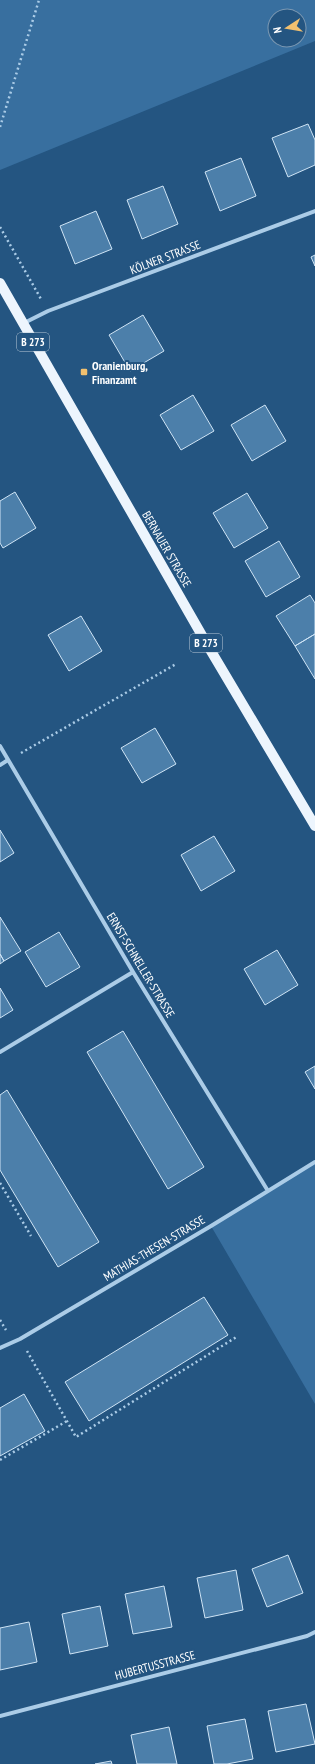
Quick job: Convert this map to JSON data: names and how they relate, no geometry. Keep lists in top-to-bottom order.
{
  "streets": {
    "main road": ["B 273", "BERNAUER STRASSE"],
    "street": [
      "KÖLNER STRASSE",
      "ERNST-SCHNELLER-STRASSE",
      "MATHIAS-THESEN-STRASSE",
      "HUBERTUSSTRASSE"
    ]
  },
  "crossings": [
    ["KÖLNER STRASSE", "BERNAUER STRASSE"],
    ["ERNST-SCHNELLER-STRASSE", "MATHIAS-THESEN-STRASSE"]
  ],
  "places": {
    "transit": ["Oranienburg, Finanzamt"]
  },
  "north": "left"
}
